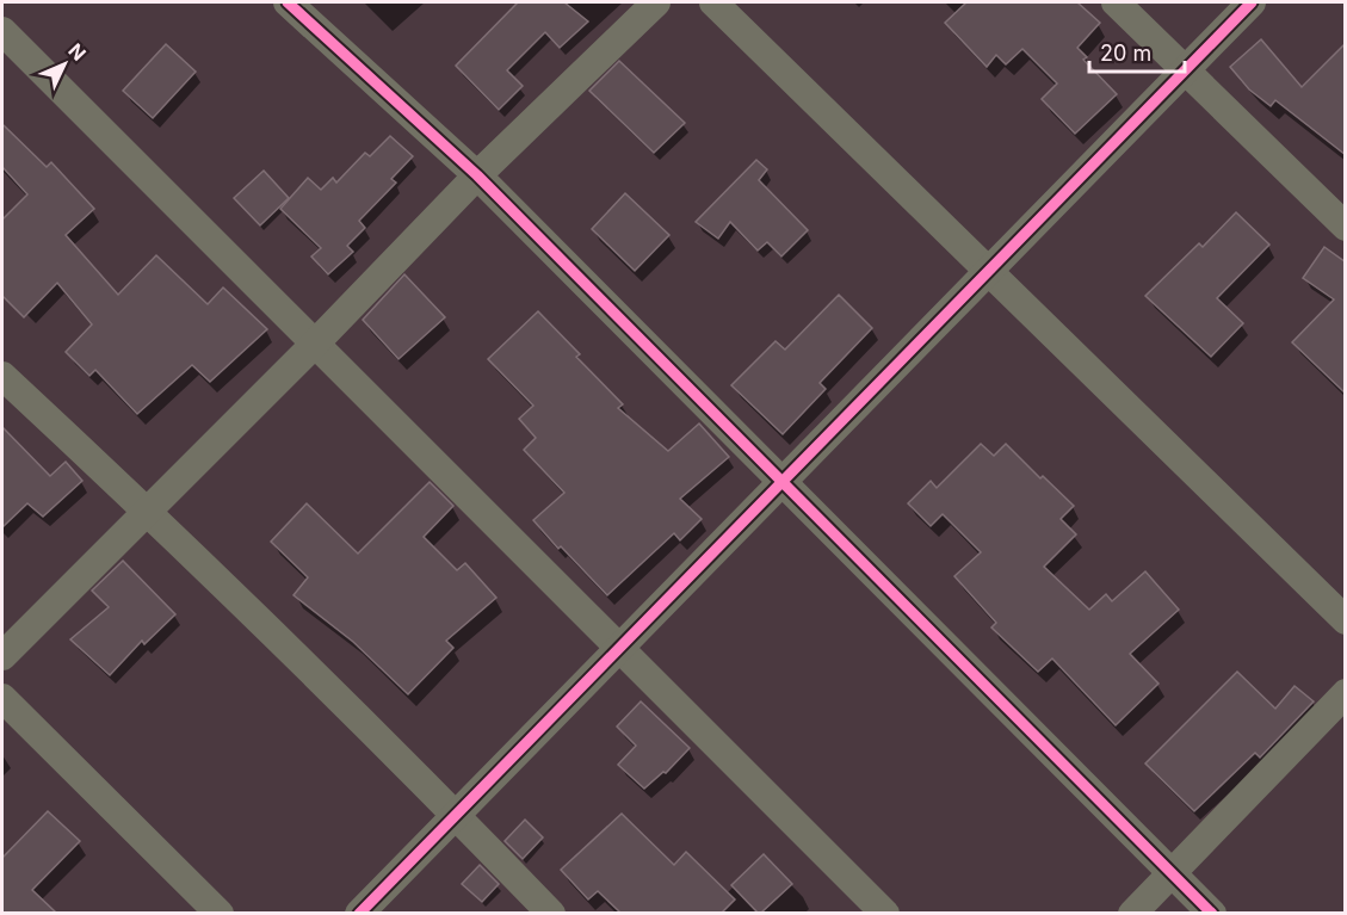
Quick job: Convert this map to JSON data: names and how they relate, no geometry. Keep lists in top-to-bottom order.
{
  "scale_bar": "20 m",
  "north": "top right"
}
